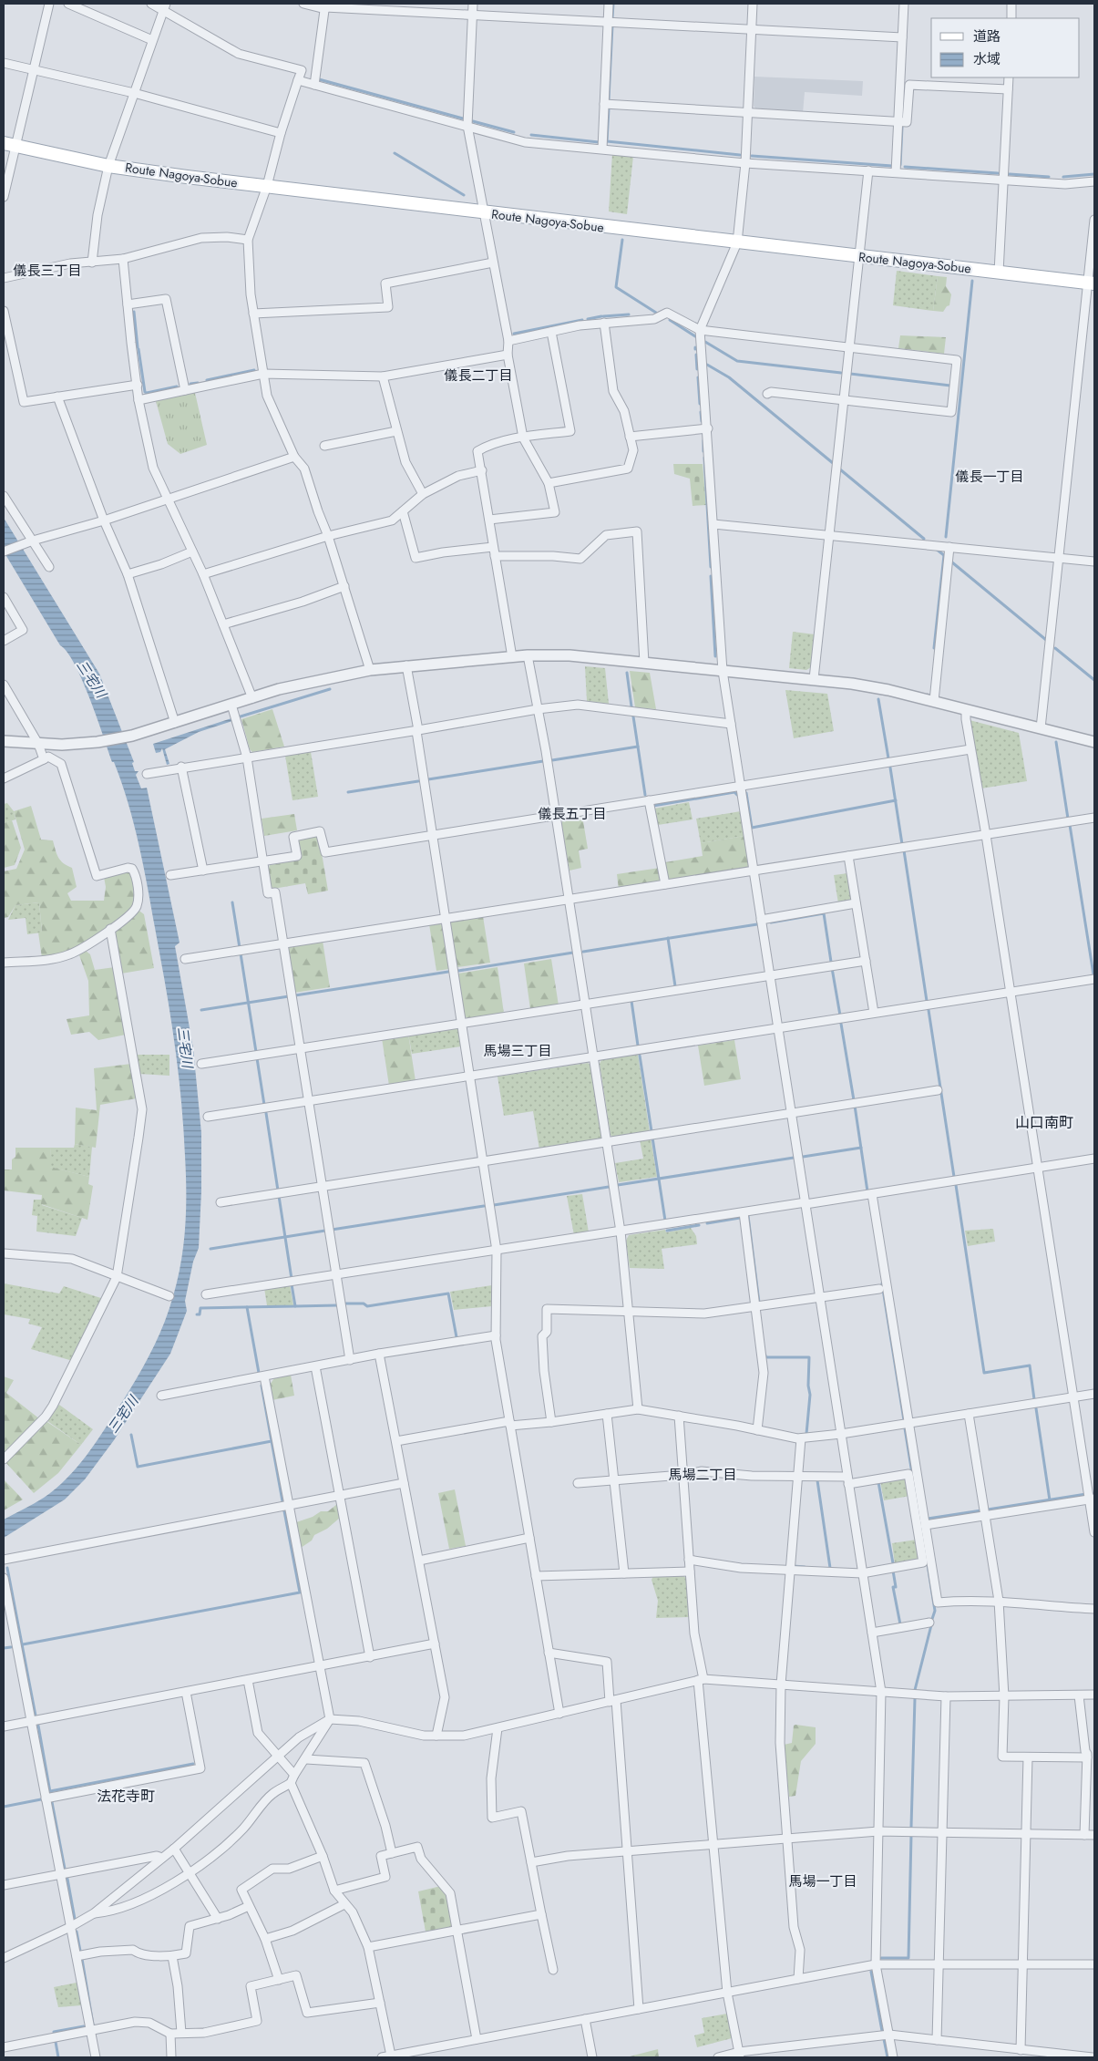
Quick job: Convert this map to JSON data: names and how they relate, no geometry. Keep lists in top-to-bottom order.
{
  "streets": {
    "main road": ["Route Nagoya-Sobue"]
  },
  "districts": [
    "儀長三丁目",
    "儀長二丁目",
    "儀長一丁目",
    "儀長五丁目",
    "馬場三丁目",
    "山口南町",
    "馬場二丁目",
    "法花寺町",
    "馬場一丁目"
  ],
  "water": ["三宅川"],
  "legend": ["道路", "水域"]
}
